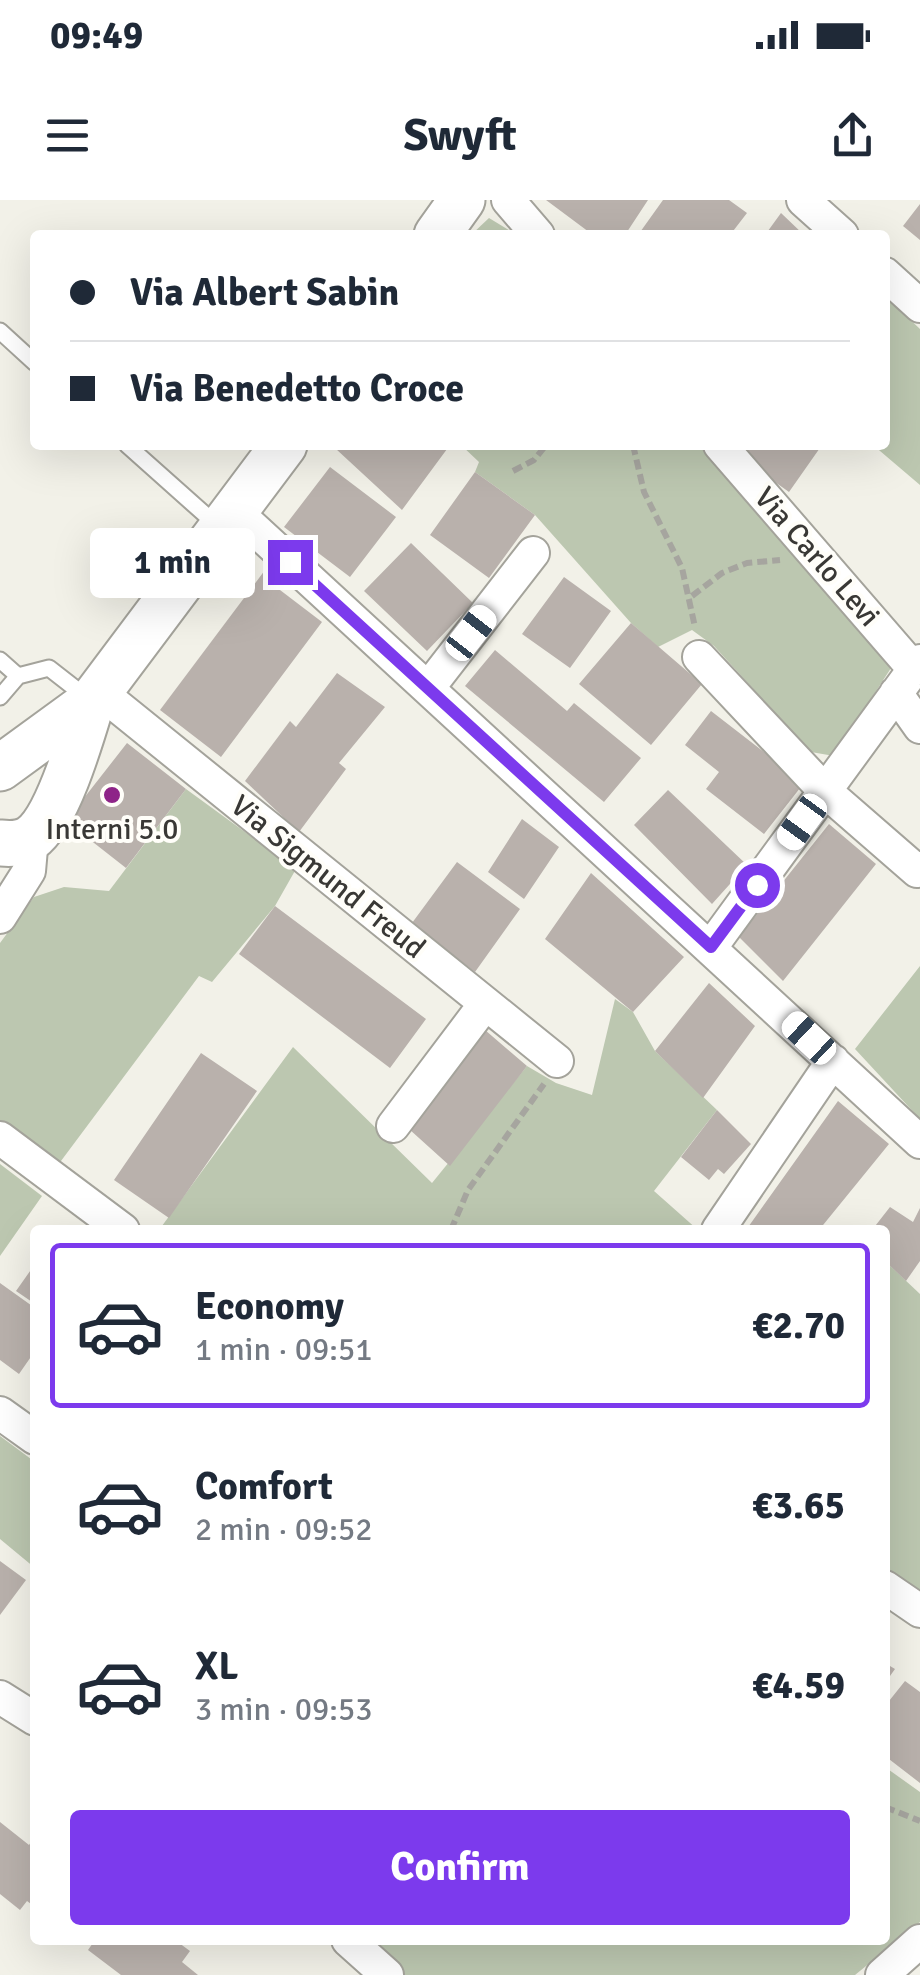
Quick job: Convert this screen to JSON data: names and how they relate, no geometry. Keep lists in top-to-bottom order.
{
  "streets": {
    "street": ["Via Carlo Levi", "Via Sigmund Freud"]
  },
  "places": ["Interni 5.0"],
  "page": {
    "status": "09:49",
    "header": "Swyft",
    "banner": ["Via Albert Sabin", "Via Benedetto Croce"],
    "bubble": "1 min",
    "list": [
      {
        "name": "Economy",
        "note": "1 min · 09:51",
        "value": "€2.70"
      },
      {
        "name": "Comfort",
        "note": "2 min · 09:52",
        "value": "€3.65"
      },
      {
        "name": "XL",
        "note": "3 min · 09:53",
        "value": "€4.59"
      }
    ],
    "buttons": "Confirm"
  }
}
